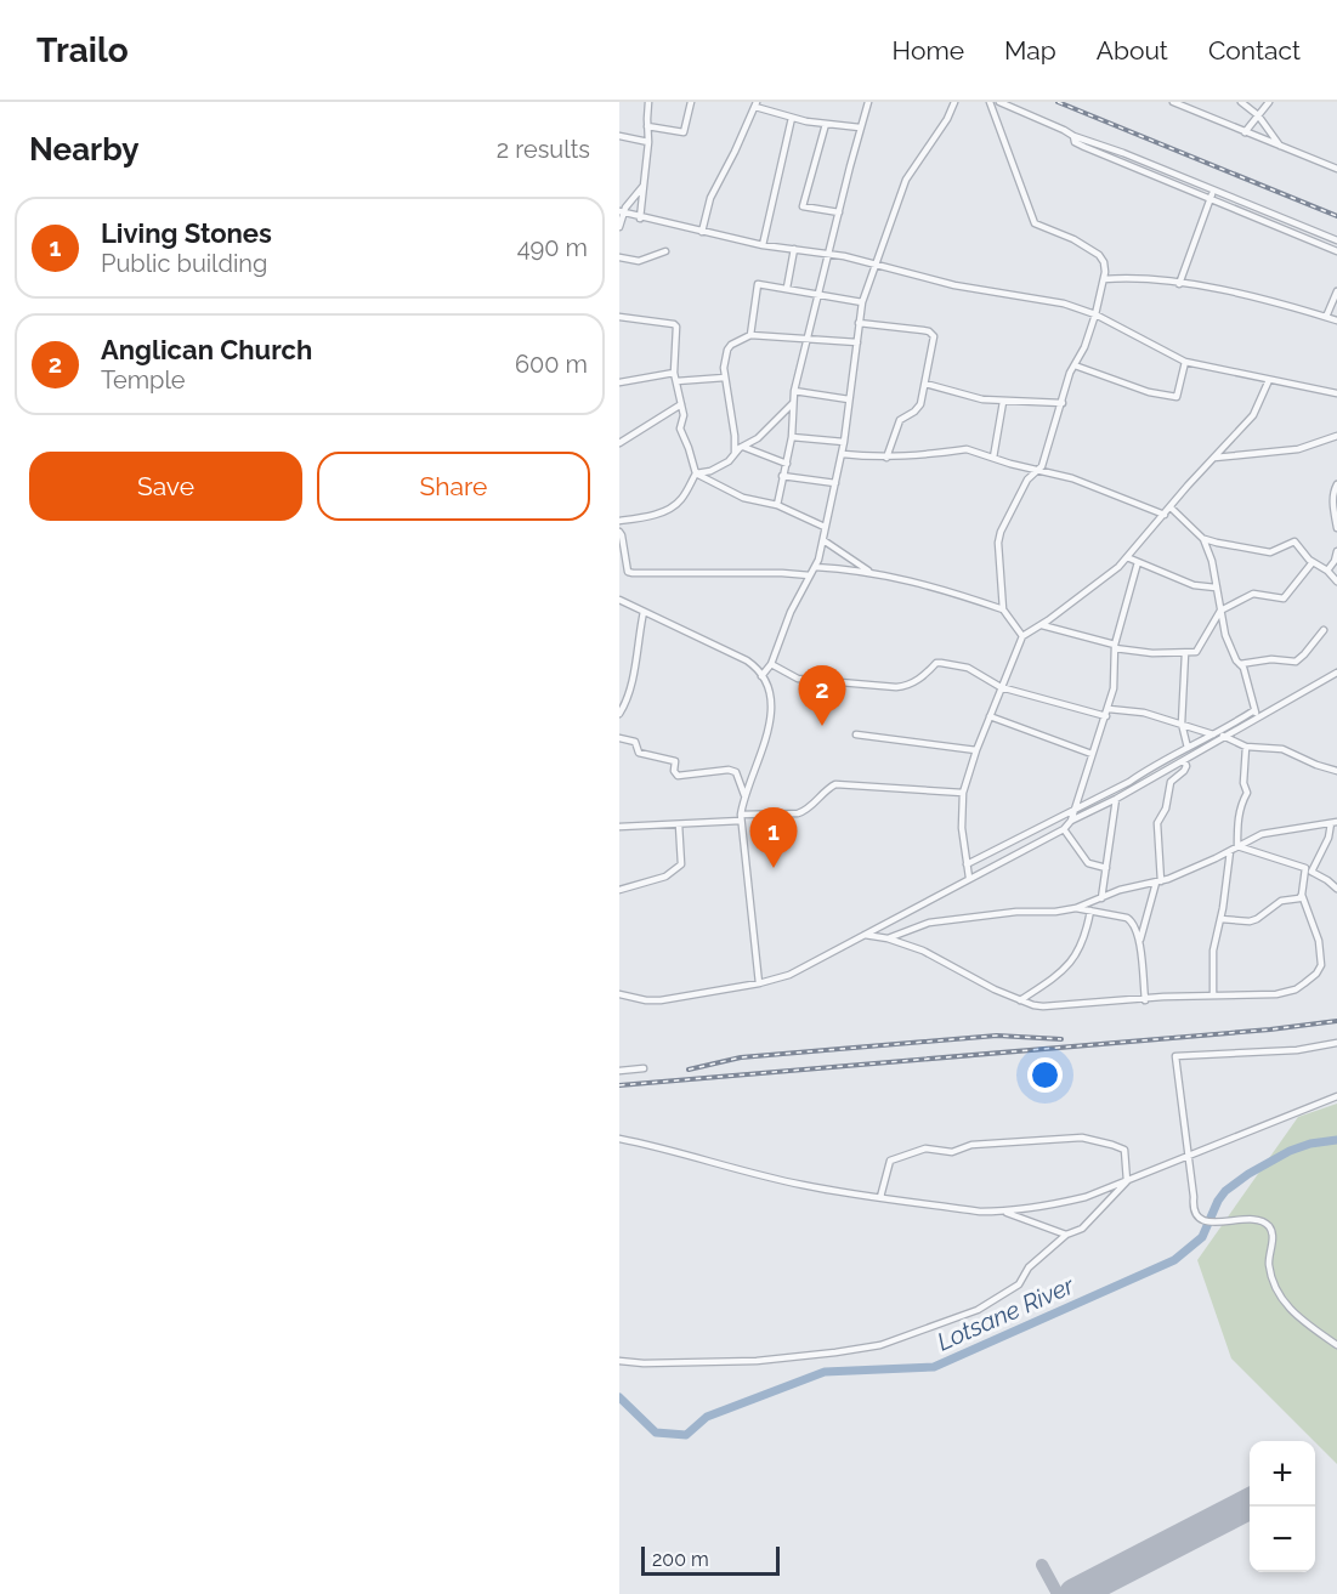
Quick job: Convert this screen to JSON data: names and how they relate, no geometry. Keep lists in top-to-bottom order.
{
  "water": ["Lotsane River"],
  "scale_bar": "200 m",
  "page": {
    "header": "Trailo",
    "nav": [
      "Home",
      "Map",
      "About",
      "Contact"
    ],
    "heading": ["Nearby", "2 results"],
    "list": [
      {
        "mark": "1",
        "name": "Living Stones",
        "note": "Public building",
        "value": "490 m"
      },
      {
        "mark": "2",
        "name": "Anglican Church",
        "note": "Temple",
        "value": "600 m"
      }
    ],
    "buttons": ["Save", "Share"],
    "pins": ["2", "1"],
    "map_buttons": ["+", "−"],
    "scale": "200 m"
  }
}
